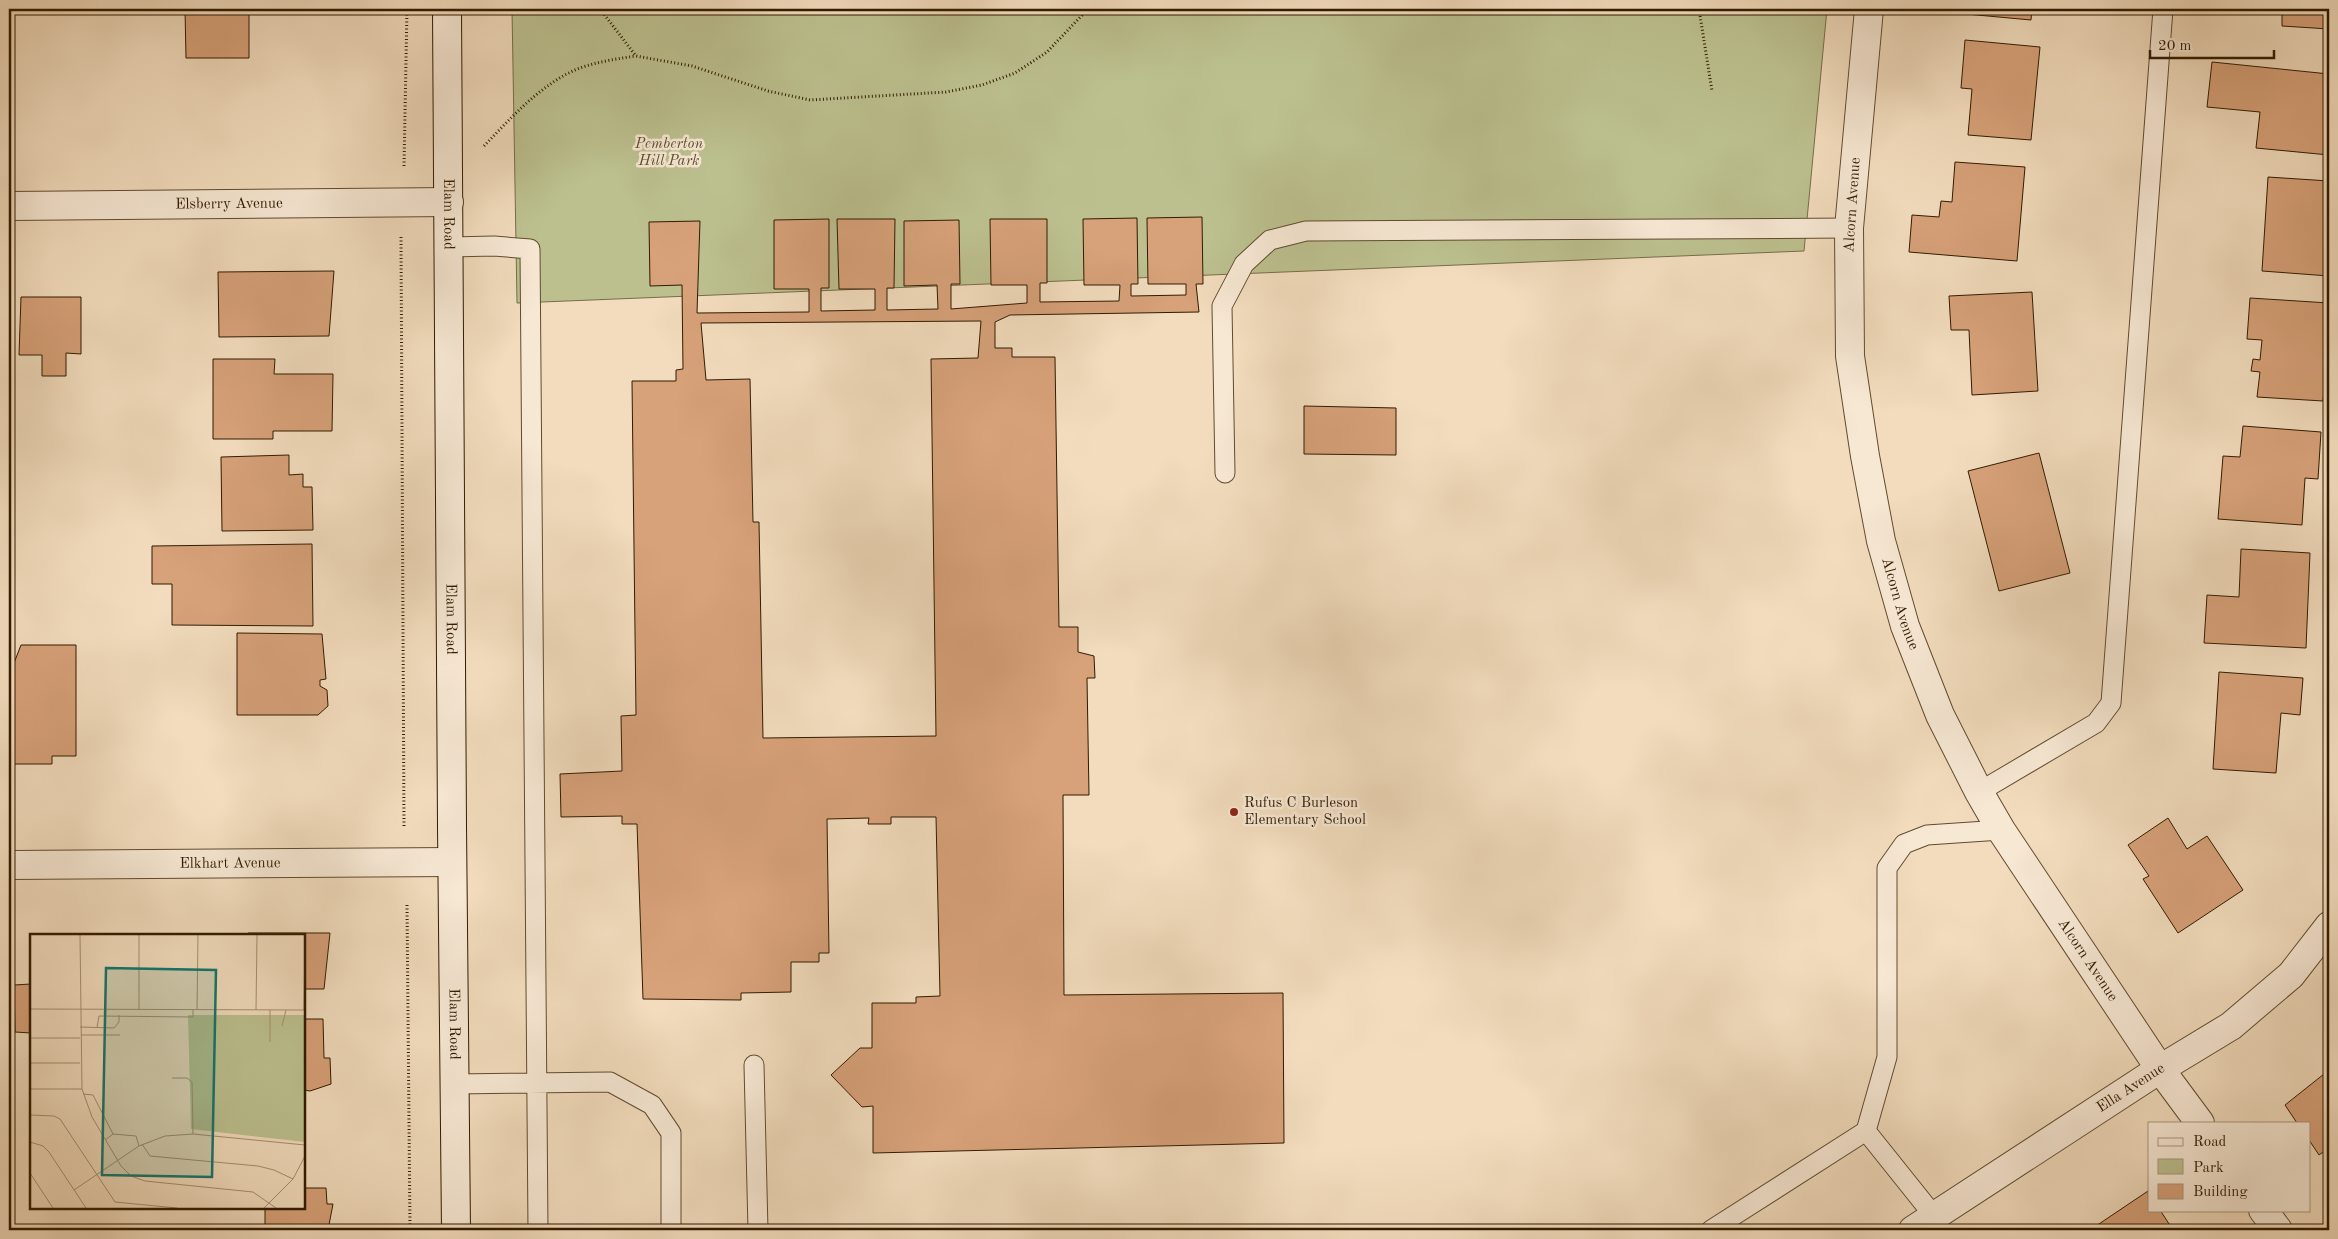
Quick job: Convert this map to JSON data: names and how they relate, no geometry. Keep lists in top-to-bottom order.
{
  "streets": {
    "street": [
      "Elsberry Avenue",
      "Alcorn Avenue",
      "Elam Road",
      "Elkhart Avenue",
      "Ella Avenue"
    ]
  },
  "crossings": [
    ["Elsberry Avenue", "Elam Road"],
    ["Alcorn Avenue", "Ella Avenue"],
    ["Elam Road", "Elkhart Avenue"]
  ],
  "parks": ["Pemberton Hill Park"],
  "places": ["Rufus C Burleson Elementary School"],
  "legend": ["Road", "Park", "Building"],
  "scale_bar": "20 m"
}
